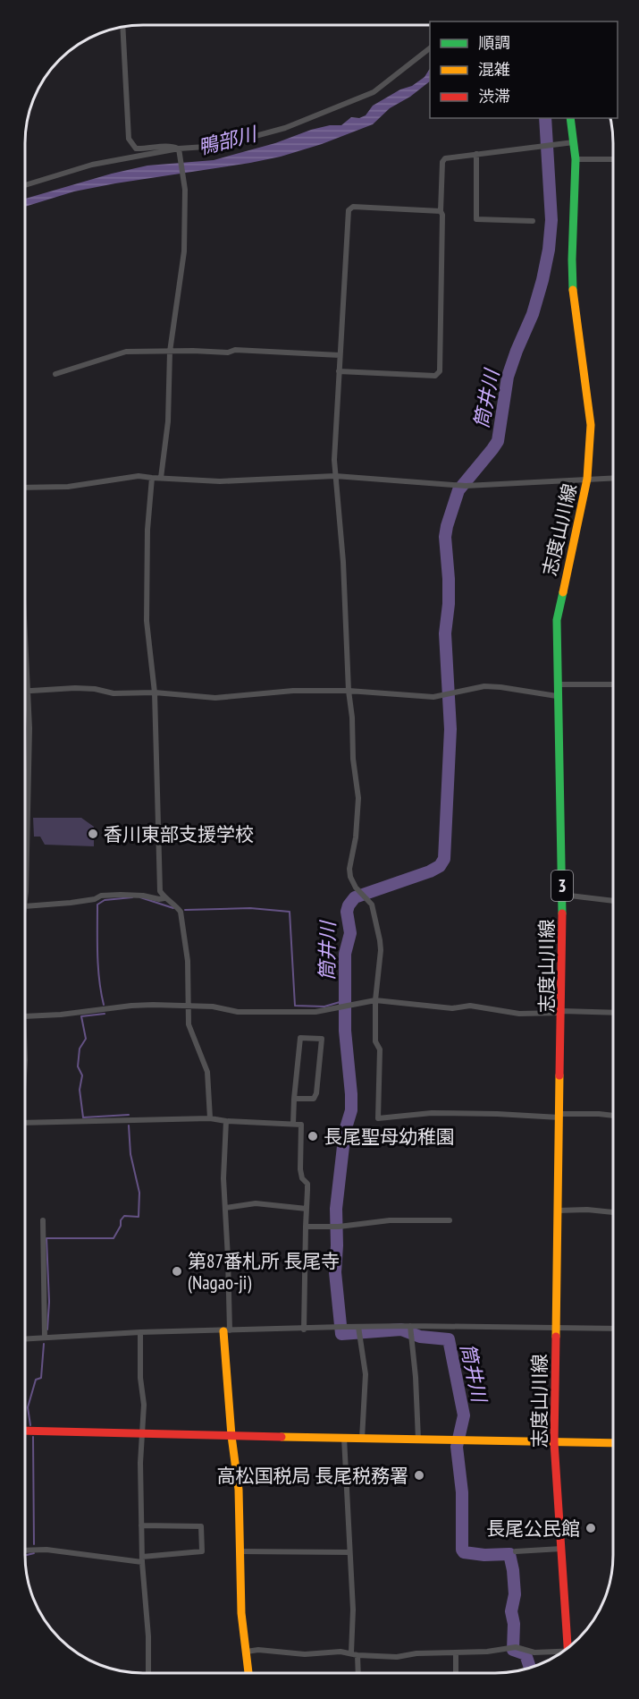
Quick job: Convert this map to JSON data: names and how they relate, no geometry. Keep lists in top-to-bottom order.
{
  "streets": {
    "main road": ["志度山川線", "3"]
  },
  "water": ["鴨部川", "筒井川"],
  "places": [
    "香川東部支援学校",
    "長尾聖母幼稚園",
    "第87番札所 長尾寺 (Nagao-ji)",
    "高松国税局 長尾税務署",
    "長尾公民館"
  ],
  "legend": ["順調", "混雑", "渋滞"]
}
